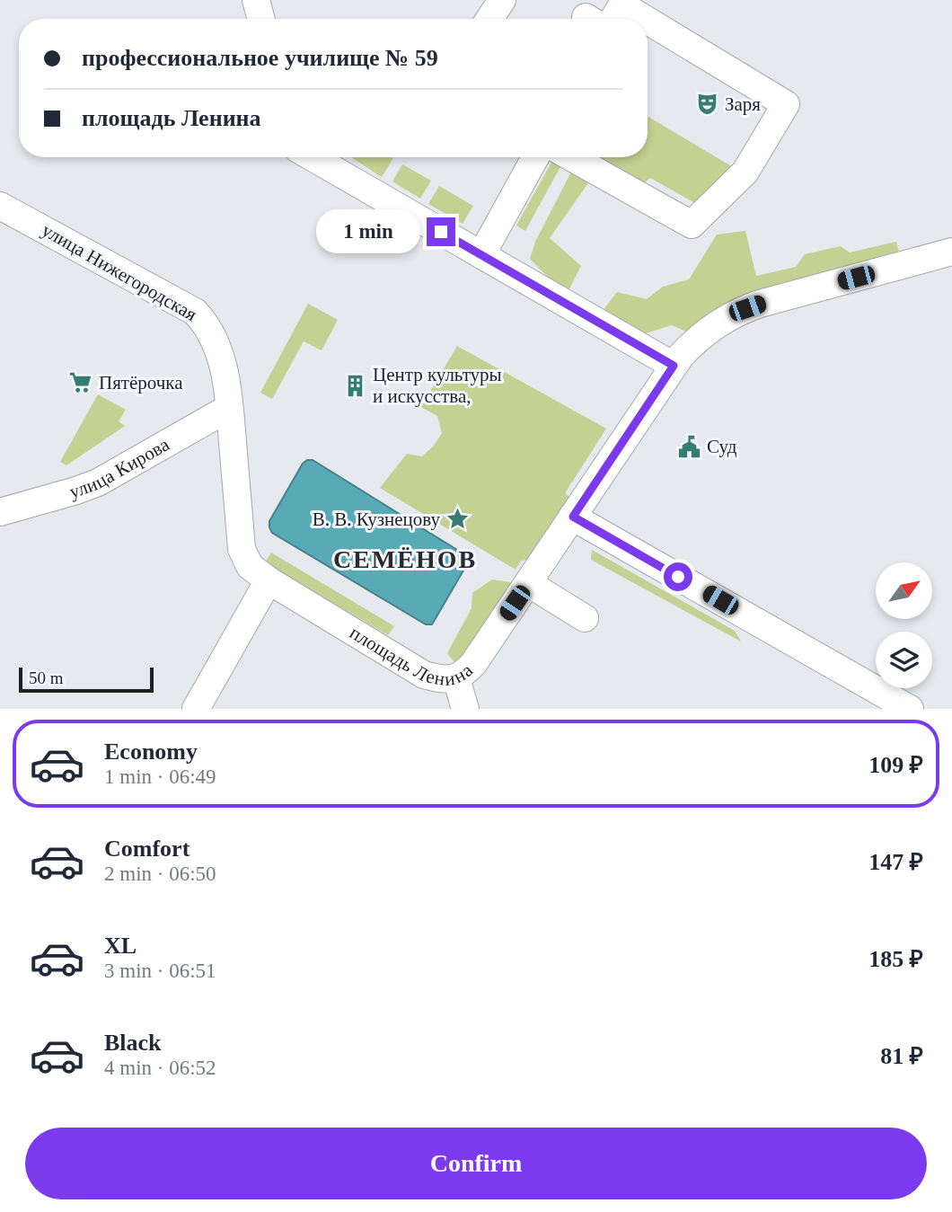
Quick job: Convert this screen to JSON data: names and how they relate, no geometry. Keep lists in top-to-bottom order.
{
  "streets": {
    "street": ["улица Нижегородская", "улица Кирова", "площадь Ленина"]
  },
  "crossings": [
    ["улица Нижегородская", "улица Кирова"],
    ["улица Нижегородская", "площадь Ленина"],
    ["улица Кирова", "площадь Ленина"]
  ],
  "districts": ["СЕМЁНОВ"],
  "places": {
    "theatre": ["Заря"],
    "supermarket": ["Пятёрочка"],
    "building": ["Центр культуры и искусства,"],
    "public building": ["Суд"],
    "place": ["В. В. Кузнецову"]
  },
  "scale_bar": "50 m",
  "north": "top right",
  "page": {
    "banner": ["профессиональное училище № 59", "площадь Ленина"],
    "bubble": "1 min",
    "scale": "50 m",
    "list": [
      {
        "name": "Economy",
        "note": "1 min · 06:49",
        "value": "109 ₽"
      },
      {
        "name": "Comfort",
        "note": "2 min · 06:50",
        "value": "147 ₽"
      },
      {
        "name": "XL",
        "note": "3 min · 06:51",
        "value": "185 ₽"
      },
      {
        "name": "Black",
        "note": "4 min · 06:52",
        "value": "81 ₽"
      }
    ],
    "buttons": "Confirm"
  }
}
